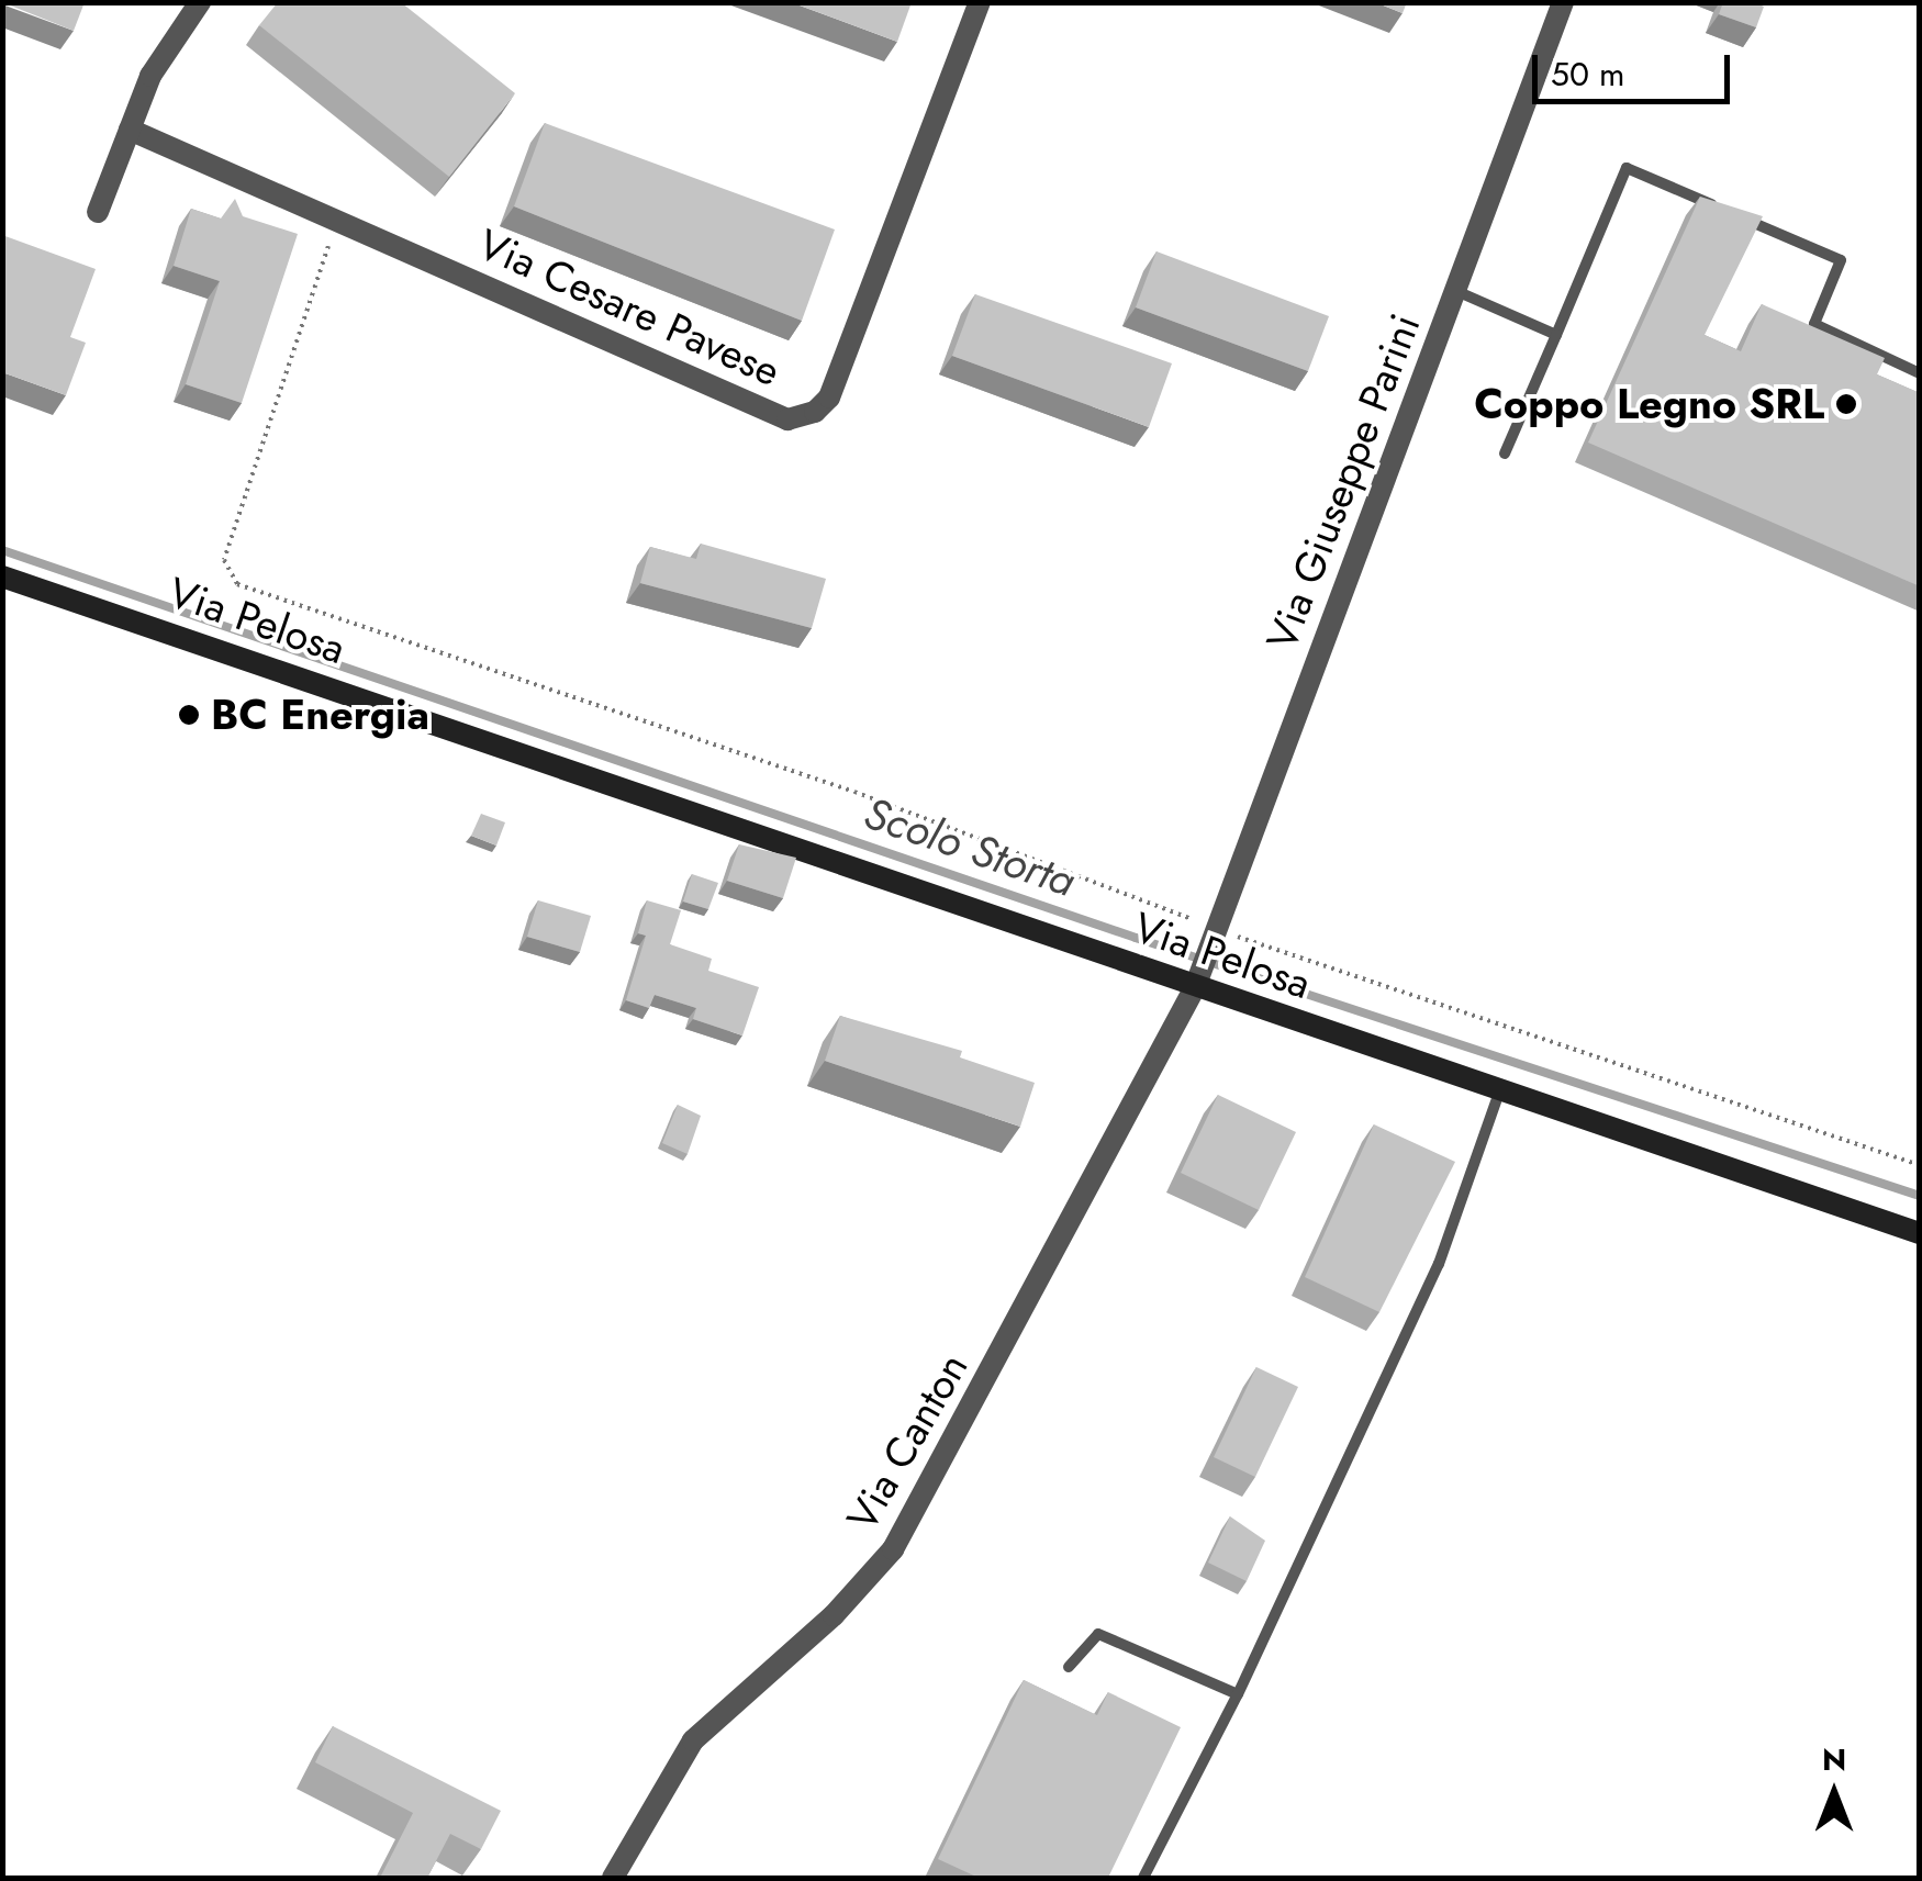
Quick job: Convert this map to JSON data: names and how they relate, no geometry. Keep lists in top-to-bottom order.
{
  "streets": {
    "main road": ["Via Pelosa"],
    "street": ["Via Cesare Pavese", "Via Giuseppe Parini", "Via Canton"]
  },
  "crossings": [
    ["Via Giuseppe Parini", "Via Pelosa"],
    ["Via Giuseppe Parini", "Via Canton"],
    ["Via Pelosa", "Via Canton"]
  ],
  "water": ["Scolo Storta"],
  "places": ["Coppo Legno SRL", "BC Energia"],
  "scale_bar": "50 m",
  "north": "top"
}
